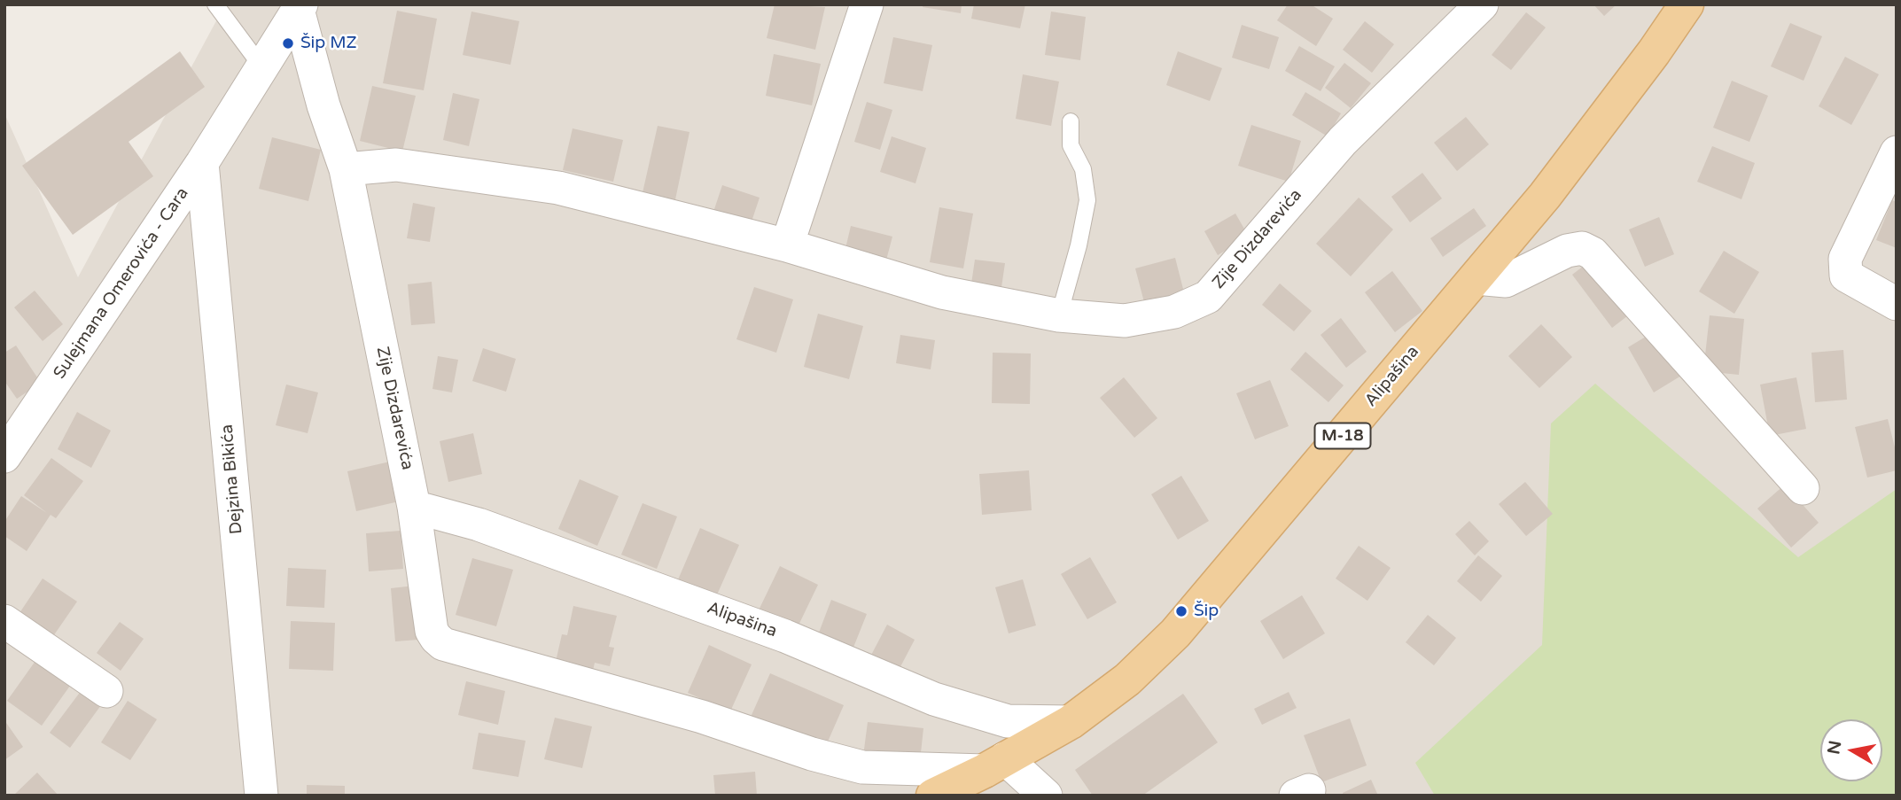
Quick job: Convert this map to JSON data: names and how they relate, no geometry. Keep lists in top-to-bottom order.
{
  "streets": {
    "main road": ["Alipašina", "M-18"],
    "street": ["Zije Dizdarevića", "Sulejmana Omerovića - Cara", "Dejzina Bikića"]
  },
  "crossings": [
    ["Zije Dizdarevića", "Alipašina"],
    ["Sulejmana Omerovića - Cara", "Dejzina Bikića"]
  ],
  "places": ["Šip MZ", "Šip"],
  "north": "left"
}
